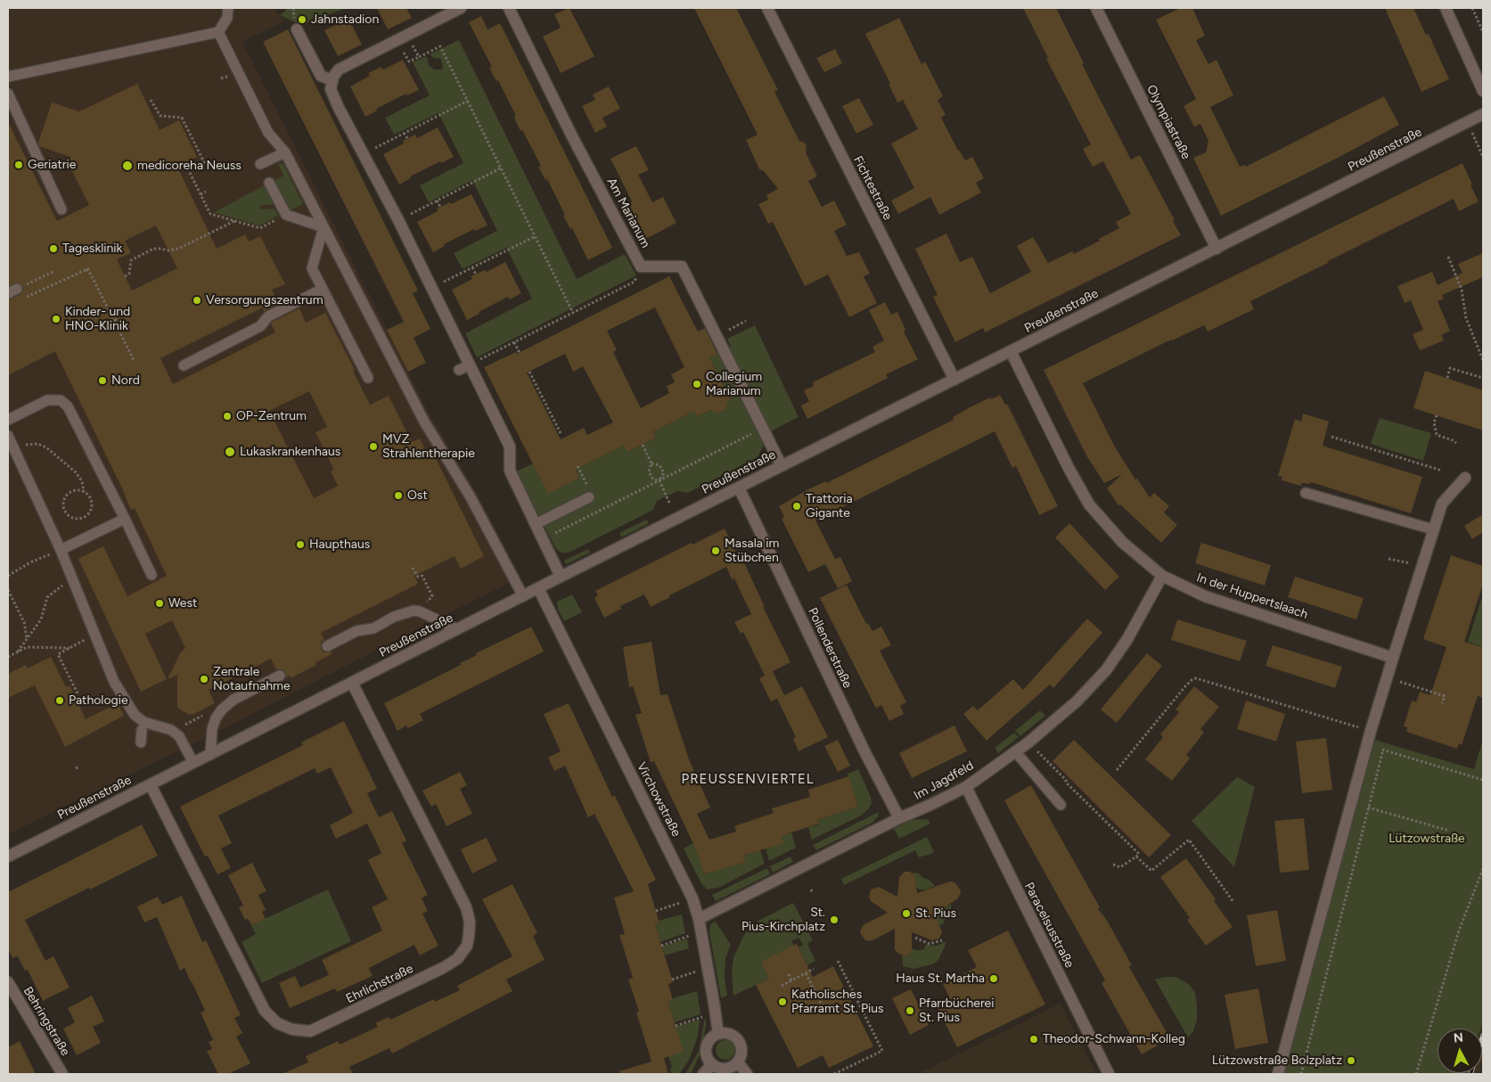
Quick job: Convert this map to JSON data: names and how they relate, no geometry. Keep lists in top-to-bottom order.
{
  "streets": {
    "street": [
      "Olympiastraße",
      "Preußenstraße",
      "Fichtestraße",
      "Am Marianum",
      "In der Huppertslaach",
      "Pollenderstraße",
      "Im Jagdfeld",
      "Virchowstraße",
      "Paracelsusstraße",
      "Ehrlichstraße",
      "Behringstraße"
    ]
  },
  "crossings": [
    ["Olympiastraße", "Preußenstraße"],
    ["Preußenstraße", "Fichtestraße"],
    ["Preußenstraße", "Am Marianum"],
    ["Preußenstraße", "In der Huppertslaach"],
    ["Preußenstraße", "Pollenderstraße"],
    ["Preußenstraße", "Virchowstraße"],
    ["Preußenstraße", "Ehrlichstraße"],
    ["In der Huppertslaach", "Im Jagdfeld"],
    ["Pollenderstraße", "Im Jagdfeld"],
    ["Im Jagdfeld", "Virchowstraße"],
    ["Im Jagdfeld", "Paracelsusstraße"]
  ],
  "districts": ["PREUSSENVIERTEL"],
  "parks": ["Lützowstraße"],
  "places": [
    "Jahnstadion",
    "Geriatrie",
    "medicoreha Neuss",
    "Tagesklinik",
    "Versorgungszentrum",
    "Kinder- und HNO-Klinik",
    "Nord",
    "Collegium Marianum",
    "OP-Zentrum",
    "MVZ Strahlentherapie",
    "Lukaskrankenhaus",
    "Ost",
    "Trattoria Gigante",
    "Haupthaus",
    "Masala im Stübchen",
    "West",
    "Zentrale Notaufnahme",
    "Pathologie",
    "St. Pius",
    "St. Pius-Kirchplatz",
    "Haus St. Martha",
    "Katholisches Pfarramt St. Pius",
    "Pfarrbücherei St. Pius",
    "Theodor-Schwann-Kolleg",
    "Lützowstraße Bolzplatz"
  ],
  "north": "top"
}
